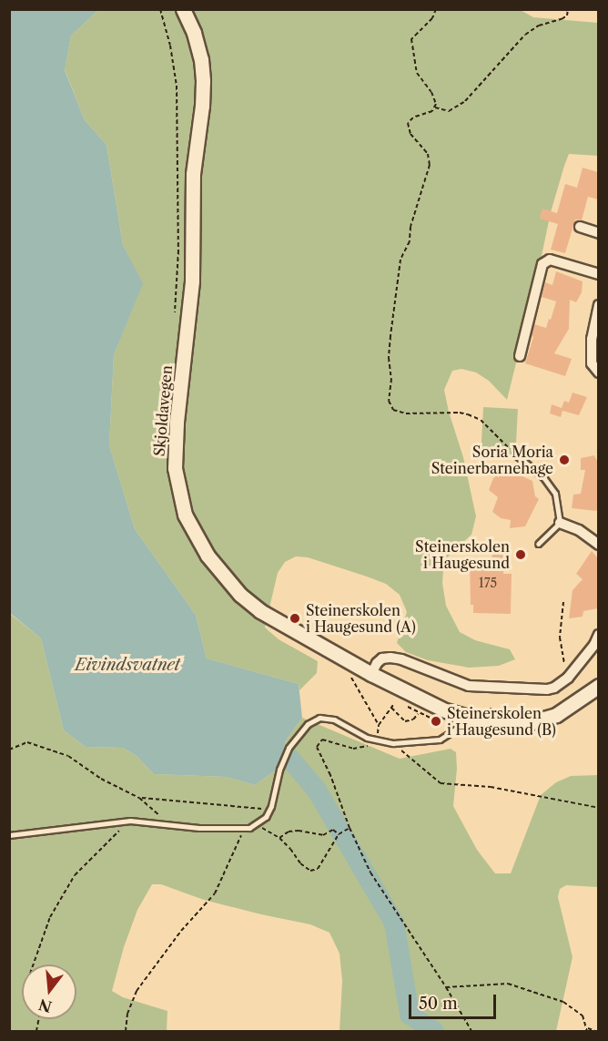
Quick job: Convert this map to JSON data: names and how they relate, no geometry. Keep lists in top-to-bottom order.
{
  "streets": {
    "main road": ["Skjoldavegen"]
  },
  "water": ["Eivindsvatnet"],
  "places": [
    "Soria Moria Steinerbarnehage",
    "Steinerskolen i Haugesund",
    "Steinerskolen i Haugesund (A)",
    "Steinerskolen i Haugesund (B)"
  ],
  "house_numbers": ["175"],
  "scale_bar": "50 m",
  "north": "bottom"
}
